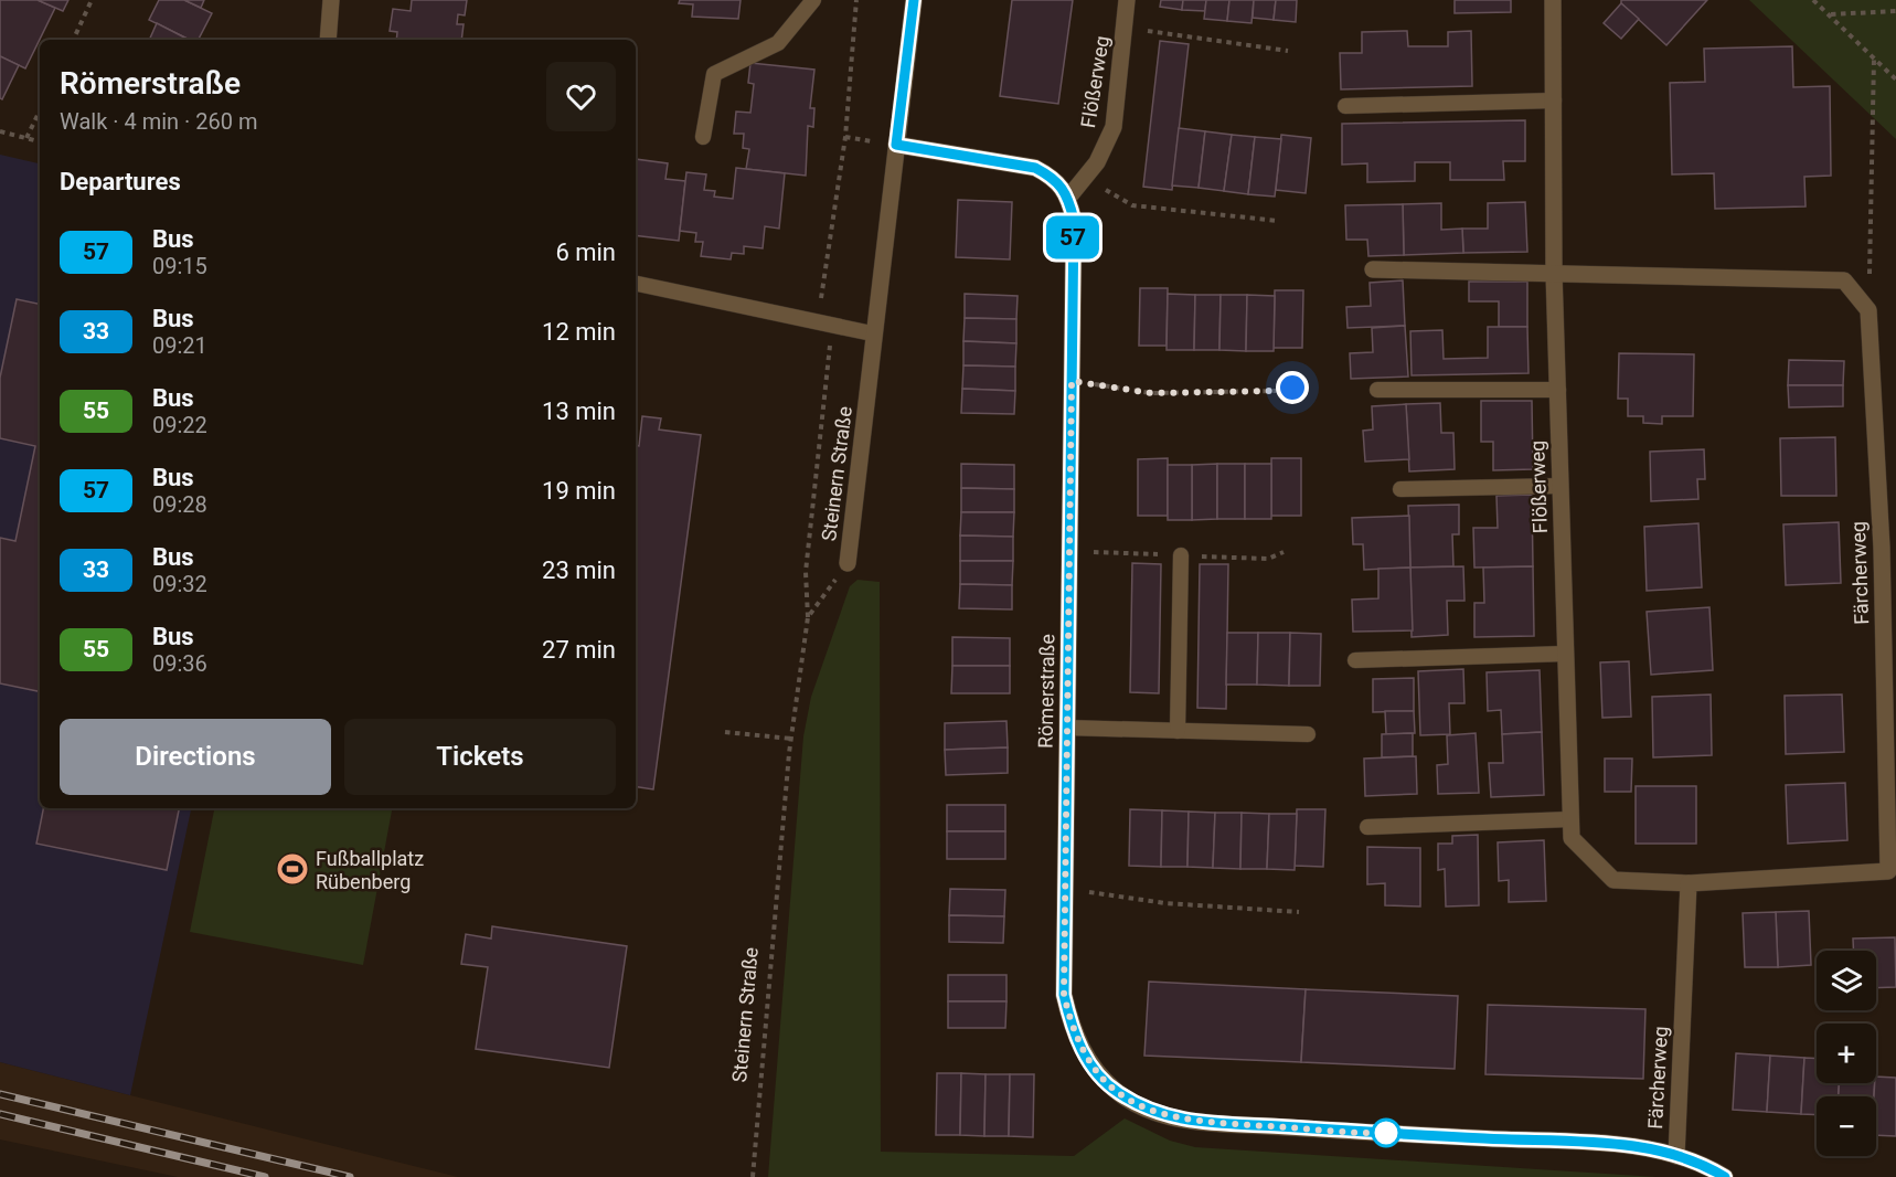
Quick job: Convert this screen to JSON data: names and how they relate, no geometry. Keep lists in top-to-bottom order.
{
  "streets": {
    "street": [
      "Flößerweg",
      "Steinern Straße",
      "Färcherweg",
      "Römerstraße"
    ]
  },
  "crossings": [
    ["Flößerweg", "Färcherweg"],
    ["Flößerweg", "Römerstraße"],
    ["Färcherweg", "Römerstraße"]
  ],
  "places": {
    "sports": ["Fußballplatz Rübenberg"]
  },
  "lines": ["bus line 57"],
  "page": {
    "on_map": "57",
    "heading": [
      ["Römerstraße", "Walk · 4 min · 260 m"],
      "Departures"
    ],
    "list": [
      {
        "mark": "57",
        "name": "Bus",
        "note": "09:15",
        "value": "6 min"
      },
      {
        "mark": "33",
        "name": "Bus",
        "note": "09:21",
        "value": "12 min"
      },
      {
        "mark": "55",
        "name": "Bus",
        "note": "09:22",
        "value": "13 min"
      },
      {
        "mark": "57",
        "name": "Bus",
        "note": "09:28",
        "value": "19 min"
      },
      {
        "mark": "33",
        "name": "Bus",
        "note": "09:32",
        "value": "23 min"
      },
      {
        "mark": "55",
        "name": "Bus",
        "note": "09:36",
        "value": "27 min"
      }
    ],
    "buttons": ["Directions", "Tickets"],
    "map_buttons": ["+", "−"]
  }
}
